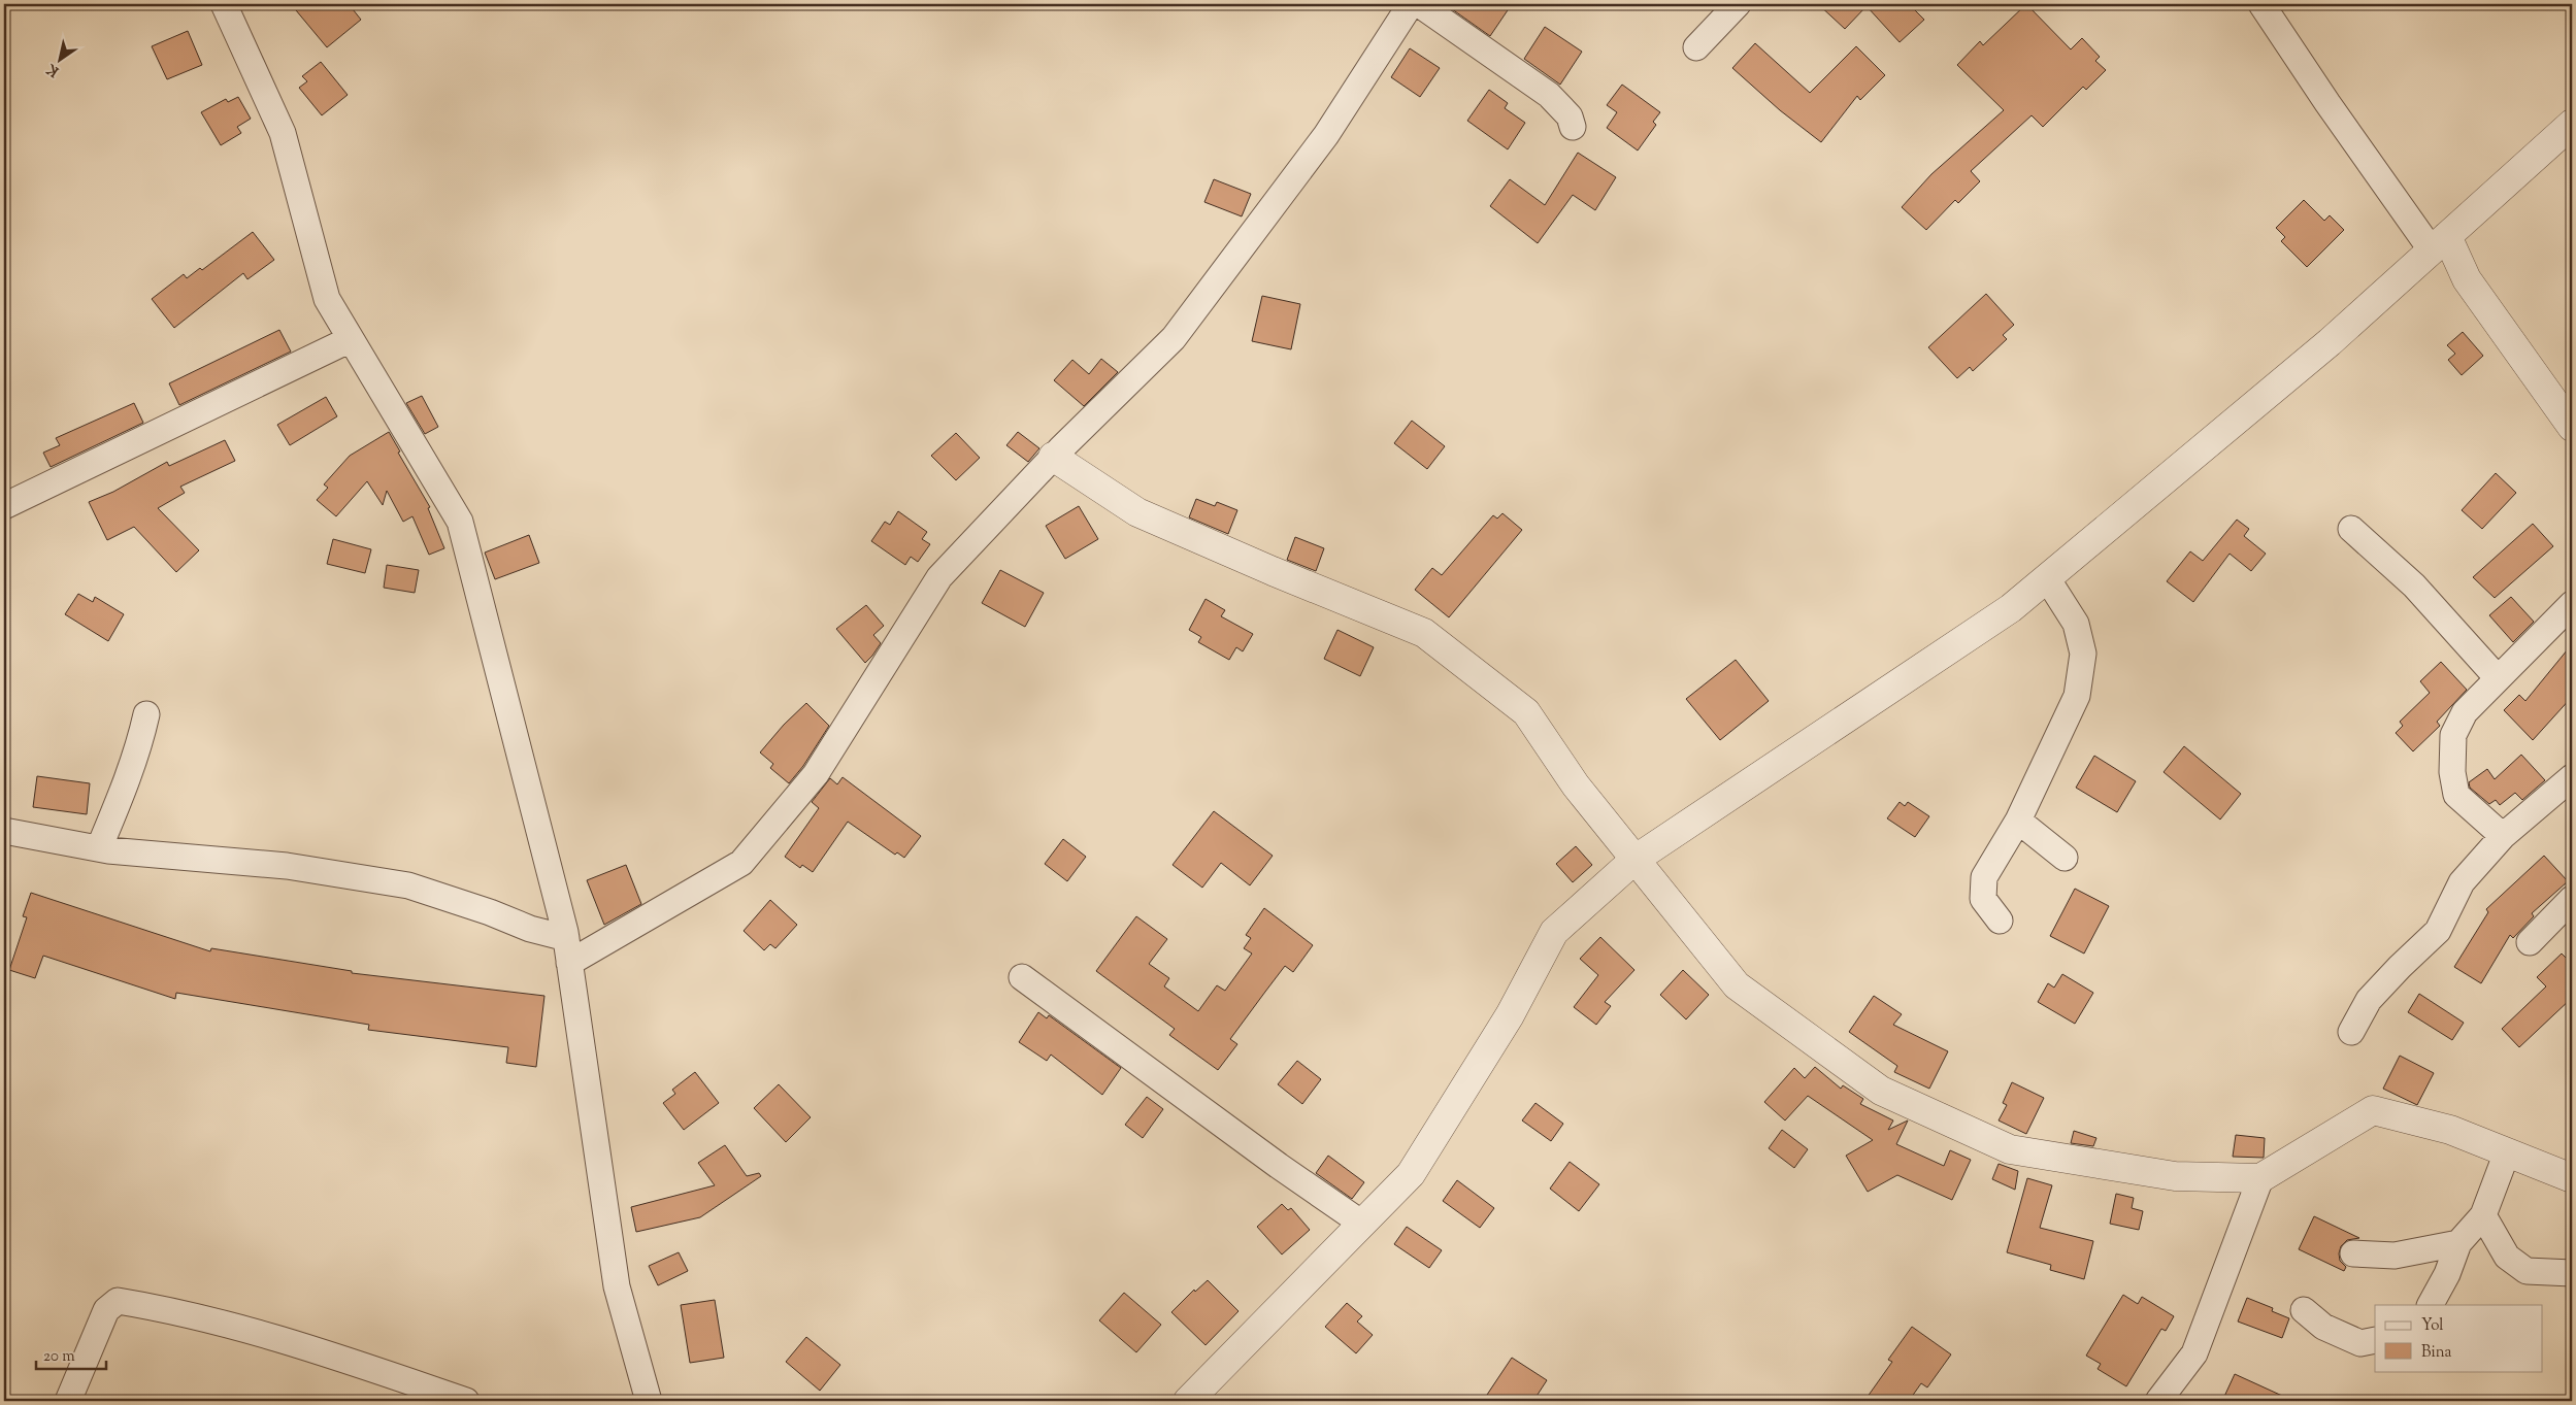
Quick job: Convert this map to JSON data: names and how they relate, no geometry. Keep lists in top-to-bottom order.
{
  "legend": ["Yol", "Bina"],
  "scale_bar": "20 m",
  "north": "bottom left"
}
